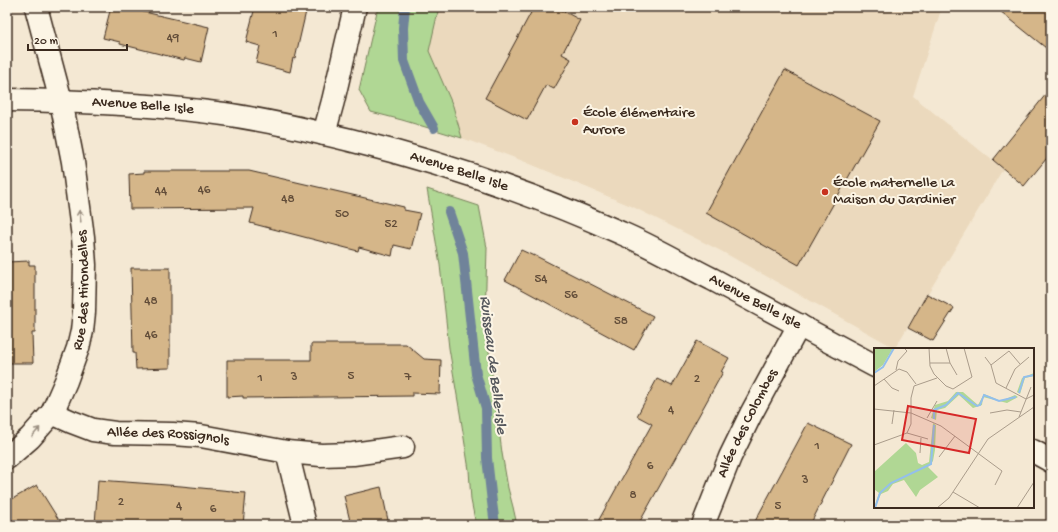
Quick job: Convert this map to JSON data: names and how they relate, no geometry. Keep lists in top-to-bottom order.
{
  "streets": {
    "street": [
      "Avenue Belle Isle",
      "Rue des Hirondelles",
      "Allée des Colombes",
      "Allée des Rossignols"
    ]
  },
  "crossings": [
    ["Avenue Belle Isle", "Rue des Hirondelles"],
    ["Avenue Belle Isle", "Allée des Colombes"],
    ["Rue des Hirondelles", "Allée des Rossignols"]
  ],
  "one_way": ["Rue des Hirondelles"],
  "water": ["Ruisseau de Belle-Isle"],
  "places": ["École élémentaire Aurore", "École maternelle La Maison du Jardinier"],
  "house_numbers": [
    "1",
    "49",
    "46",
    "44",
    "48",
    "50",
    "52",
    "54",
    "56",
    "48",
    "58",
    "46",
    "5",
    "3",
    "7",
    "1",
    "2",
    "4",
    "1",
    "6",
    "3",
    "8",
    "2",
    "4",
    "5",
    "6"
  ],
  "scale_bar": "20 m"
}
